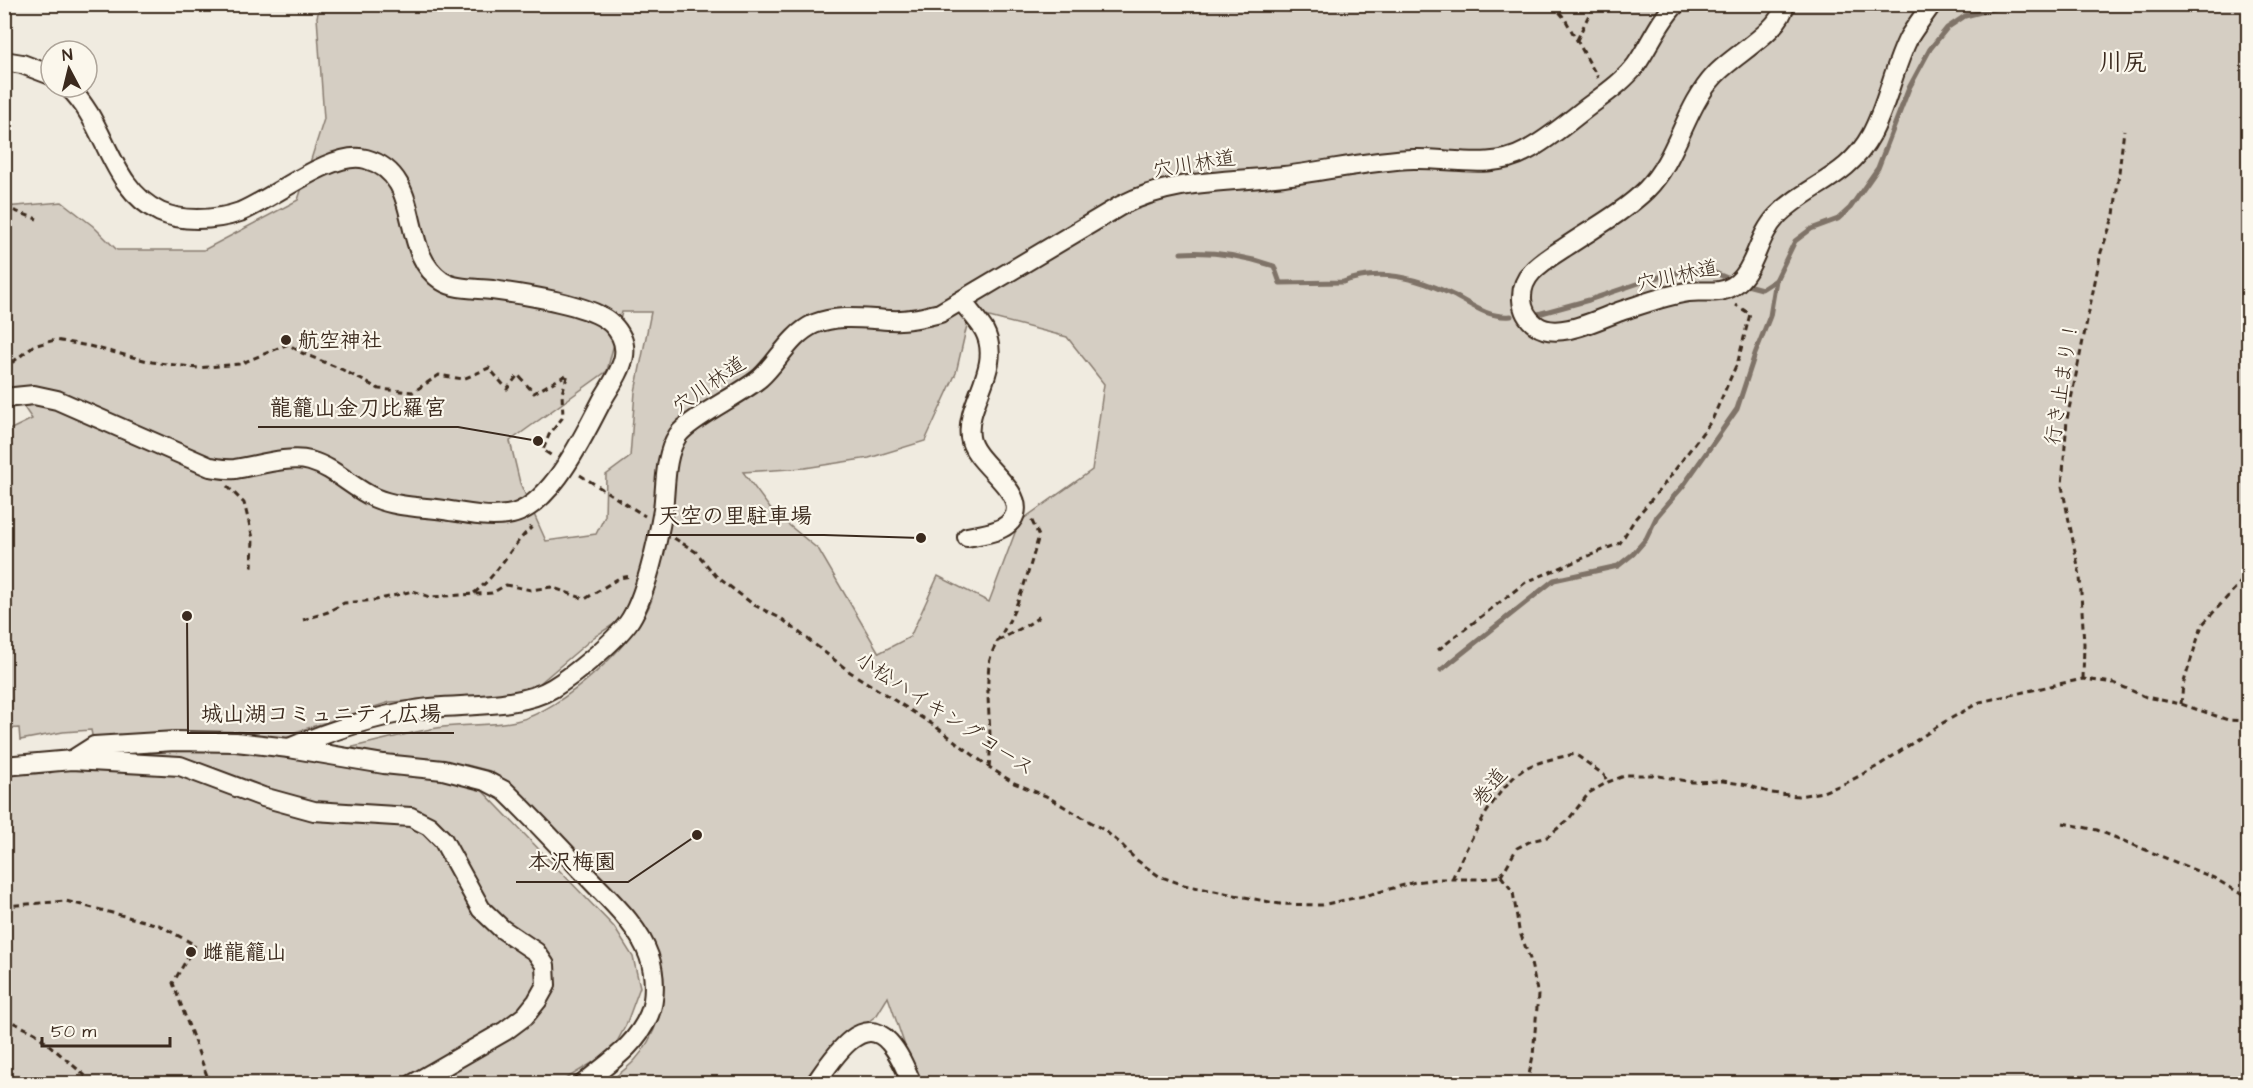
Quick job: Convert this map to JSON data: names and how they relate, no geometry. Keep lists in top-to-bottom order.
{
  "streets": {
    "street": ["穴川林道"],
    "path": ["行き止まり！", "小松ハイキングコース", "巻道"]
  },
  "crossings": [
    ["穴川林道", "小松ハイキングコース"],
    ["小松ハイキングコース", "巻道"]
  ],
  "districts": ["川尻"],
  "places": [
    "航空神社",
    "龍籠山金刀比羅宮",
    "天空の里駐車場",
    "城山湖コミュニティ広場",
    "本沢梅園",
    "雌龍籠山"
  ],
  "scale_bar": "50 m",
  "north": "top"
}
